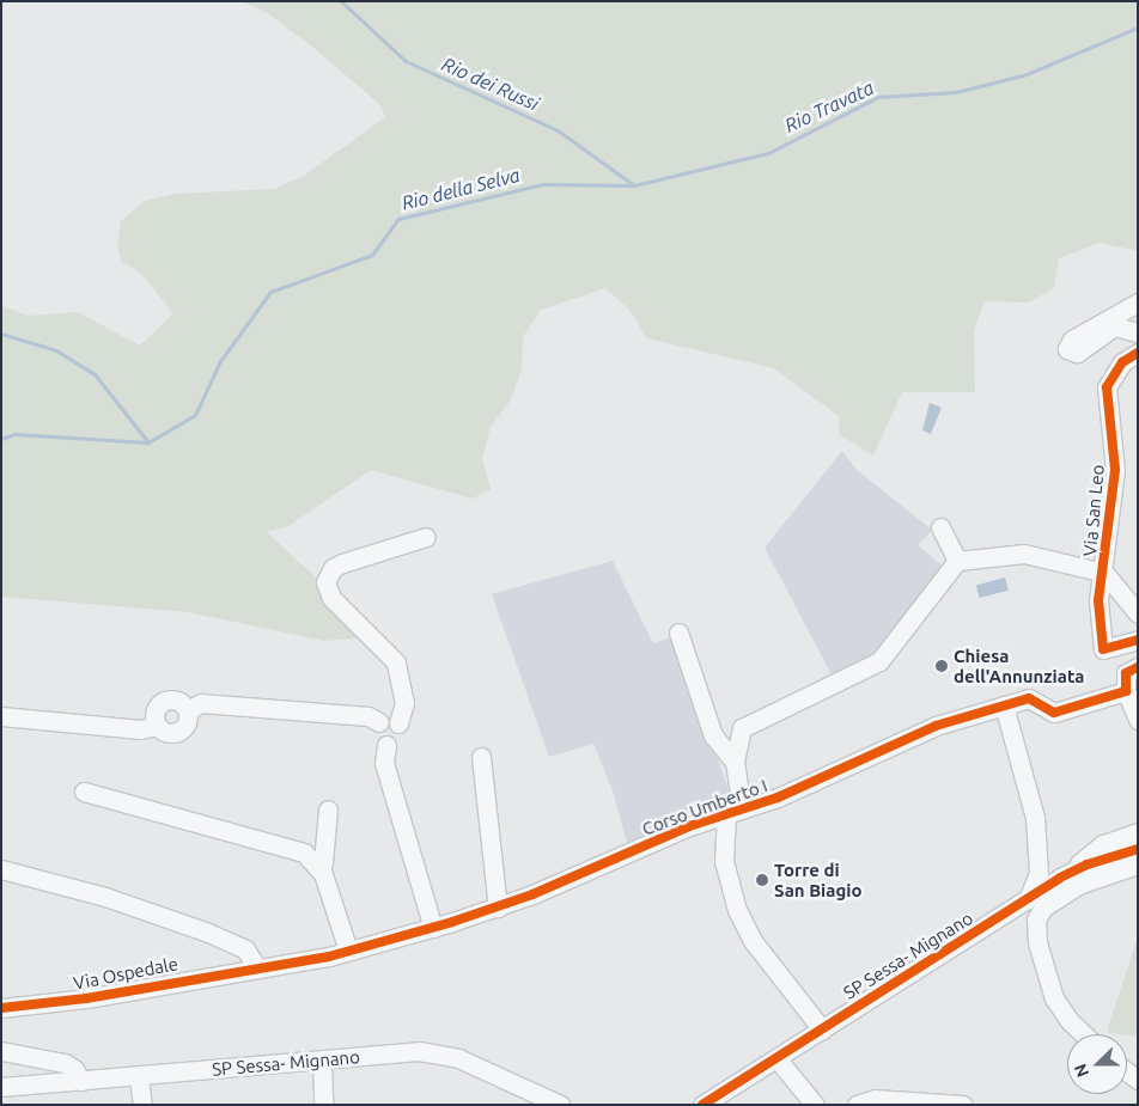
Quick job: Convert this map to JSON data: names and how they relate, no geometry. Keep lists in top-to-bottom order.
{
  "streets": {
    "street": [
      "Via San Leo",
      "Corso Umberto I",
      "SP Sessa- Mignano",
      "Via Ospedale"
    ]
  },
  "crossings": [
    ["Corso Umberto I", "Via Ospedale"]
  ],
  "water": ["Rio dei Russi", "Rio Travata", "Rio della Selva"],
  "places": ["Chiesa dell'Annunziata", "Torre di San Biagio"],
  "north": "left"
}
